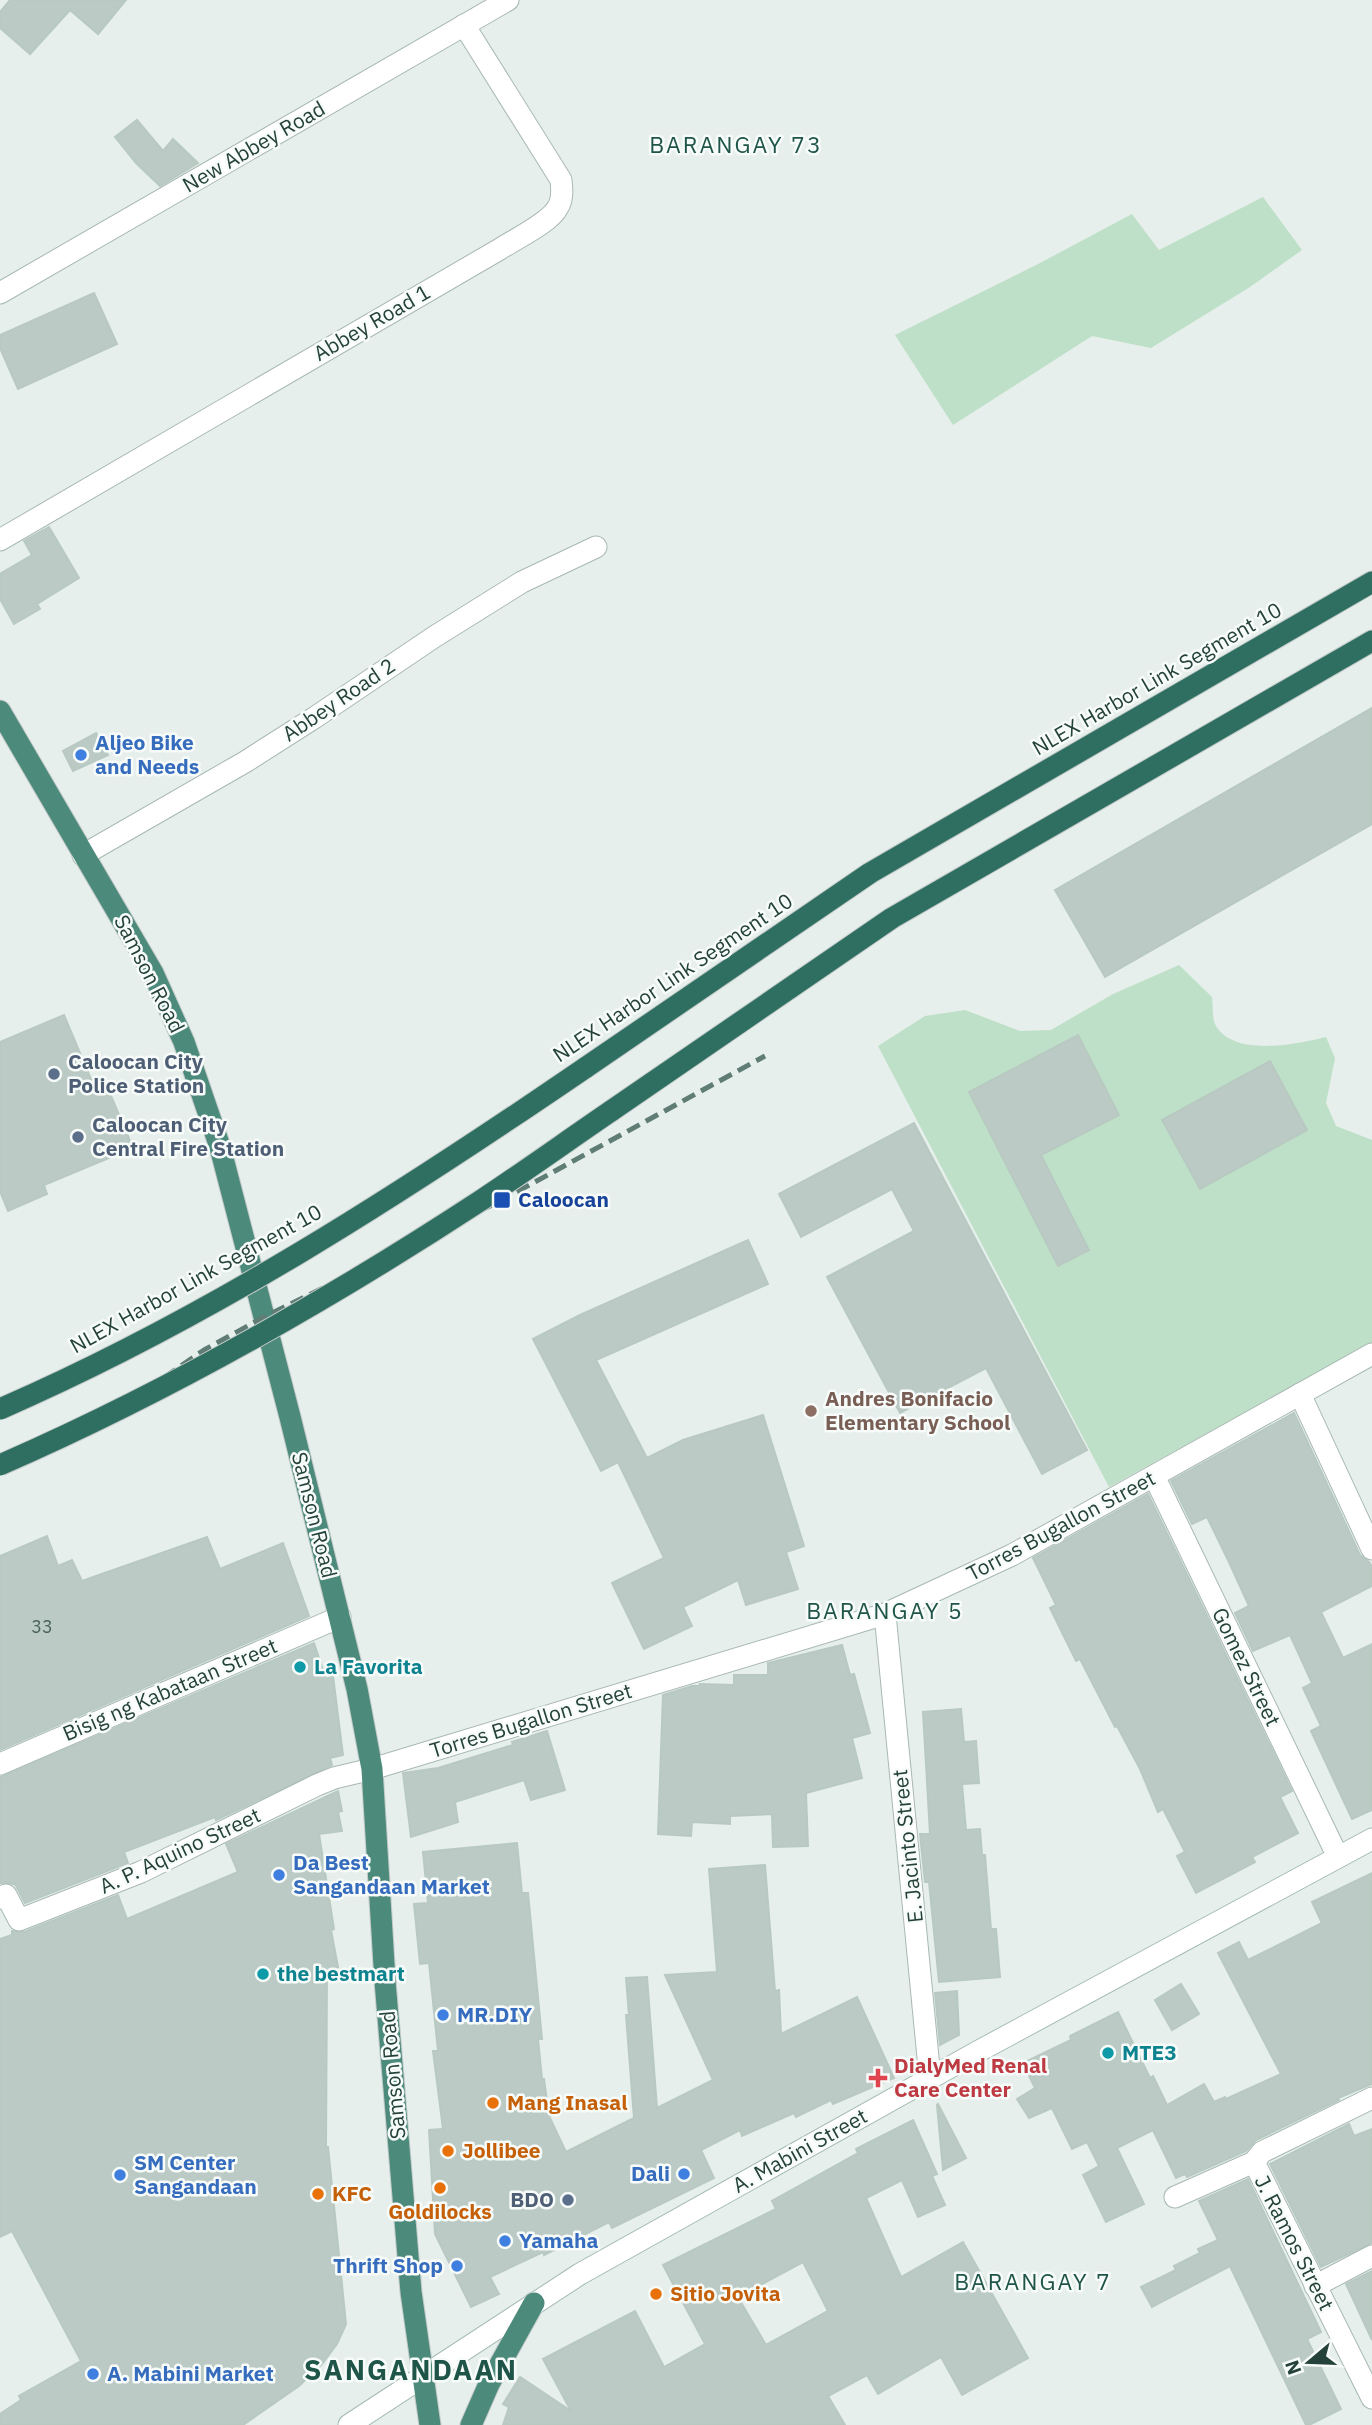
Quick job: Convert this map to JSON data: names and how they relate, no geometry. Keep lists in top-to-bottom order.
{
  "streets": {
    "highway": ["NLEX Harbor Link Segment 10", "Samson Road"],
    "street": [
      "New Abbey Road",
      "Abbey Road 1",
      "Abbey Road 2",
      "Torres Bugallon Street",
      "Gomez Street",
      "Bisig ng Kabataan Street",
      "E. Jacinto Street",
      "A. P. Aquino Street",
      "A. Mabini Street",
      "J. Ramos Street"
    ]
  },
  "crossings": [
    ["New Abbey Road", "Abbey Road 1"],
    ["Abbey Road 2", "Samson Road"],
    ["Samson Road", "Torres Bugallon Street"],
    ["Samson Road", "Bisig ng Kabataan Street"],
    ["Samson Road", "A. P. Aquino Street"],
    ["Samson Road", "A. Mabini Street"],
    ["Torres Bugallon Street", "Gomez Street"],
    ["Torres Bugallon Street", "E. Jacinto Street"],
    ["Torres Bugallon Street", "A. P. Aquino Street"],
    ["Gomez Street", "A. Mabini Street"],
    ["E. Jacinto Street", "A. Mabini Street"]
  ],
  "districts": [
    "BARANGAY 73",
    "BARANGAY 5",
    "BARANGAY 7",
    "SANGANDAAN"
  ],
  "places": {
    "other": [
      "Aljeo Bike and Needs",
      "Caloocan City Police Station",
      "Caloocan City Central Fire Station",
      "Andres Bonifacio Elementary School",
      "La Favorita",
      "Da Best Sangandaan Market",
      "the bestmart",
      "MR.DIY",
      "MTE3",
      "Mang Inasal",
      "Jollibee",
      "Dali",
      "SM Center Sangandaan",
      "Goldilocks",
      "KFC",
      "BDO",
      "Yamaha",
      "Thrift Shop",
      "Sitio Jovita",
      "A. Mabini Market"
    ],
    "transit": ["Caloocan"],
    "health": ["DialyMed Renal Care Center"]
  },
  "house_numbers": ["33"],
  "north": "left"
}
